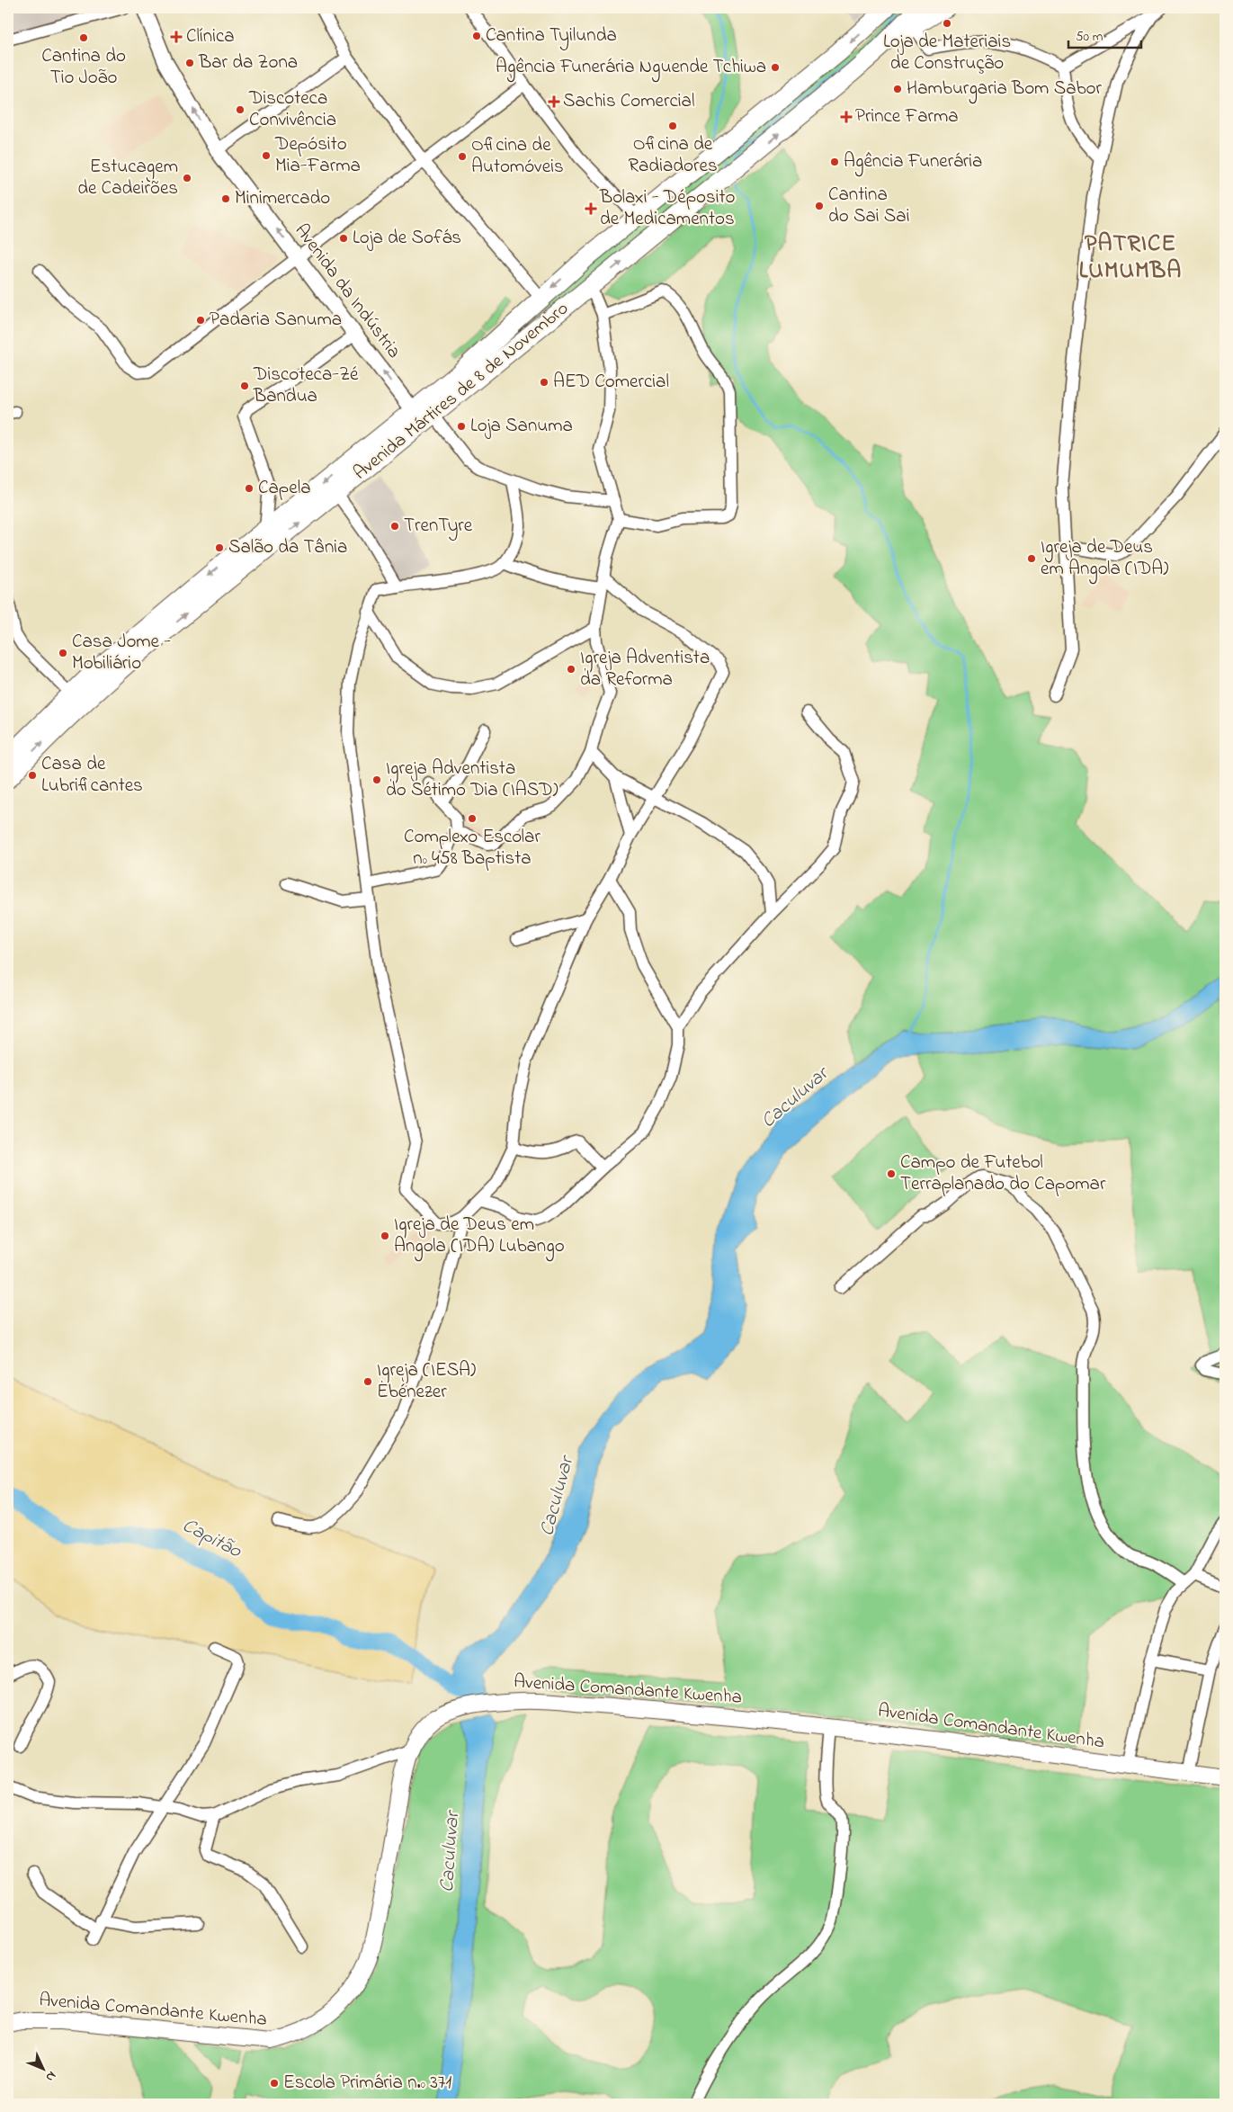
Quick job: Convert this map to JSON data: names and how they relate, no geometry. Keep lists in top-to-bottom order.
{
  "streets": {
    "main road": ["Avenida Mártires de 8 de Novembro", "Avenida Comandante Kwenha"],
    "street": ["Avenida da Indústria"]
  },
  "crossings": [
    ["Avenida da Indústria", "Avenida Mártires de 8 de Novembro"]
  ],
  "one_way": ["Avenida da Indústria"],
  "districts": ["PATRICE LUMUMBA"],
  "water": ["Caculuvar", "Capitão"],
  "places": {
    "other": [
      "Loja de Materiais de Construção",
      "Cantina Tyilunda",
      "Cantina do Tio João",
      "Bar da Zona",
      "Agência Funerária Nguende Tchiwa",
      "Hamburgaria Bom Sabor",
      "Discoteca Convivência",
      "Oficina de Radiadores",
      "Depósito Mia-Farma",
      "Oficina de Automóveis",
      "Agência Funerária",
      "Estucagem de Cadeirões",
      "Minimercado",
      "Cantina do Sai Sai",
      "Loja de Sofás",
      "Padaria Sanuma",
      "AED Comercial",
      "Discoteca-Zé Bandua",
      "Loja Sanuma",
      "Capela",
      "TrenTyre",
      "Salão da Tânia",
      "Igreja de Deus em Angola (IDA)",
      "Casa Jome - Mobiliário",
      "Igreja Adventista da Reforma",
      "Casa de Lubrificantes",
      "Igreja Adventista do Sétimo Dia (IASD)",
      "Complexo Escolar nº 458 Baptista",
      "Campo de Futebol Terraplanado do Capomar",
      "Igreja de Deus em Angola (IDA) Lubango",
      "Igreja (IESA) Ebénezer",
      "Escola Primária n.º 371"
    ],
    "health": [
      "Clínica",
      "Sachis Comercial",
      "Prince Farma",
      "Bolaxi - Déposito de Medicamentos"
    ]
  },
  "scale_bar": "50 m",
  "north": "bottom right"
}
